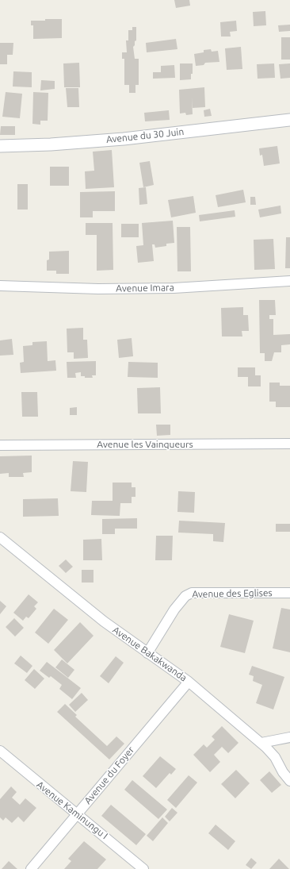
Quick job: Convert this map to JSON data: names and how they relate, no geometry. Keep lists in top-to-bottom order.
{
  "streets": {
    "street": [
      "Avenue du 30 Juin",
      "Avenue Imara",
      "Avenue les Vainqueurs",
      "Avenue des Eglises",
      "Avenue Bakakwanda",
      "Avenue du Foyer",
      "Avenue Kaminungu I"
    ]
  },
  "crossings": [
    ["Avenue des Eglises", "Avenue Bakakwanda"],
    ["Avenue Bakakwanda", "Avenue du Foyer"],
    ["Avenue du Foyer", "Avenue Kaminungu I"]
  ]
}
